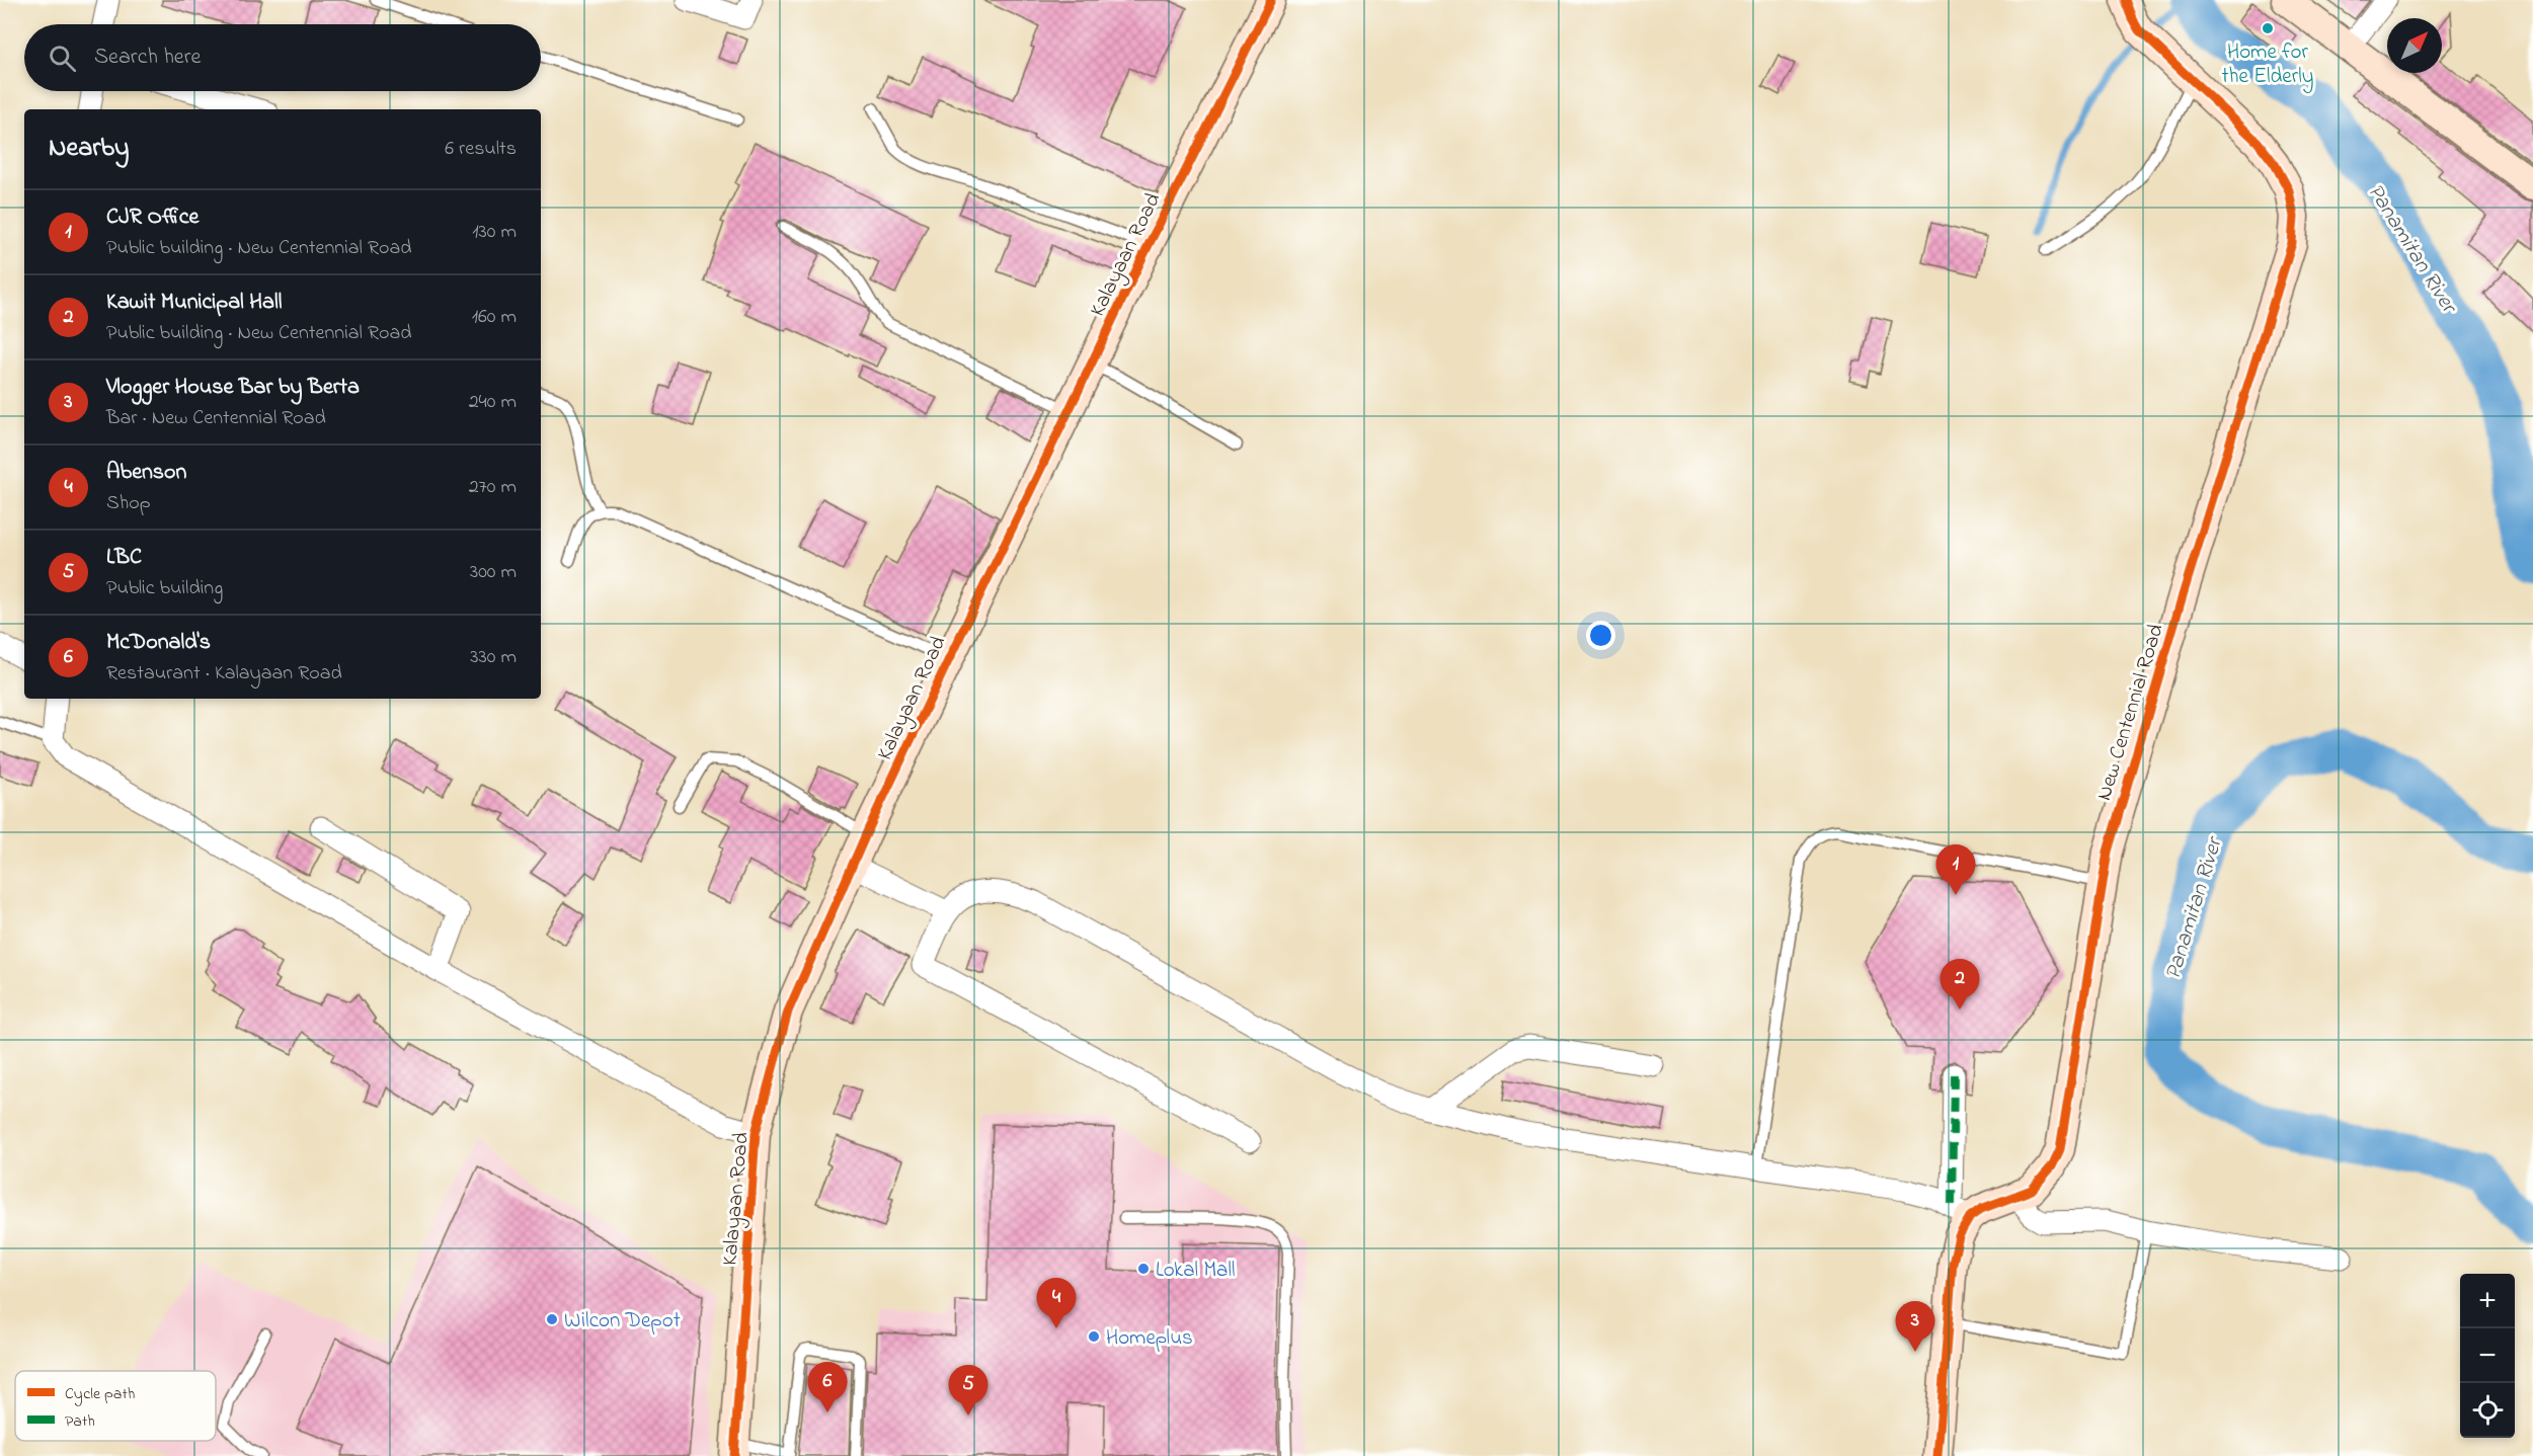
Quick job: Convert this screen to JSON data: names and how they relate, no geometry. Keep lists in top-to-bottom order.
{
  "streets": {
    "street": ["Kalayaan Road", "New Centennial Road"]
  },
  "water": ["Panamitan River"],
  "places": [
    "Home for the Elderly",
    "Lokal Mall",
    "Wilcon Depot",
    "Homeplus"
  ],
  "legend": ["Cycle path", "Path"],
  "north": "top right",
  "page": {
    "search": "Search here",
    "heading": ["Nearby", "6 results"],
    "list": [
      {
        "mark": "1",
        "name": "CJR Office",
        "note": "Public building · New Centennial Road",
        "value": "130 m"
      },
      {
        "mark": "2",
        "name": "Kawit Municipal Hall",
        "note": "Public building · New Centennial Road",
        "value": "160 m"
      },
      {
        "mark": "3",
        "name": "Vlogger House Bar by Berta",
        "note": "Bar · New Centennial Road",
        "value": "240 m"
      },
      {
        "mark": "4",
        "name": "Abenson",
        "note": "Shop",
        "value": "270 m"
      },
      {
        "mark": "5",
        "name": "LBC",
        "note": "Public building",
        "value": "300 m"
      },
      {
        "mark": "6",
        "name": "McDonald's",
        "note": "Restaurant · Kalayaan Road",
        "value": "330 m"
      }
    ],
    "pins": [
      "1",
      "2",
      "4",
      "3",
      "6",
      "5"
    ],
    "map_buttons": ["+", "−"]
  }
}
